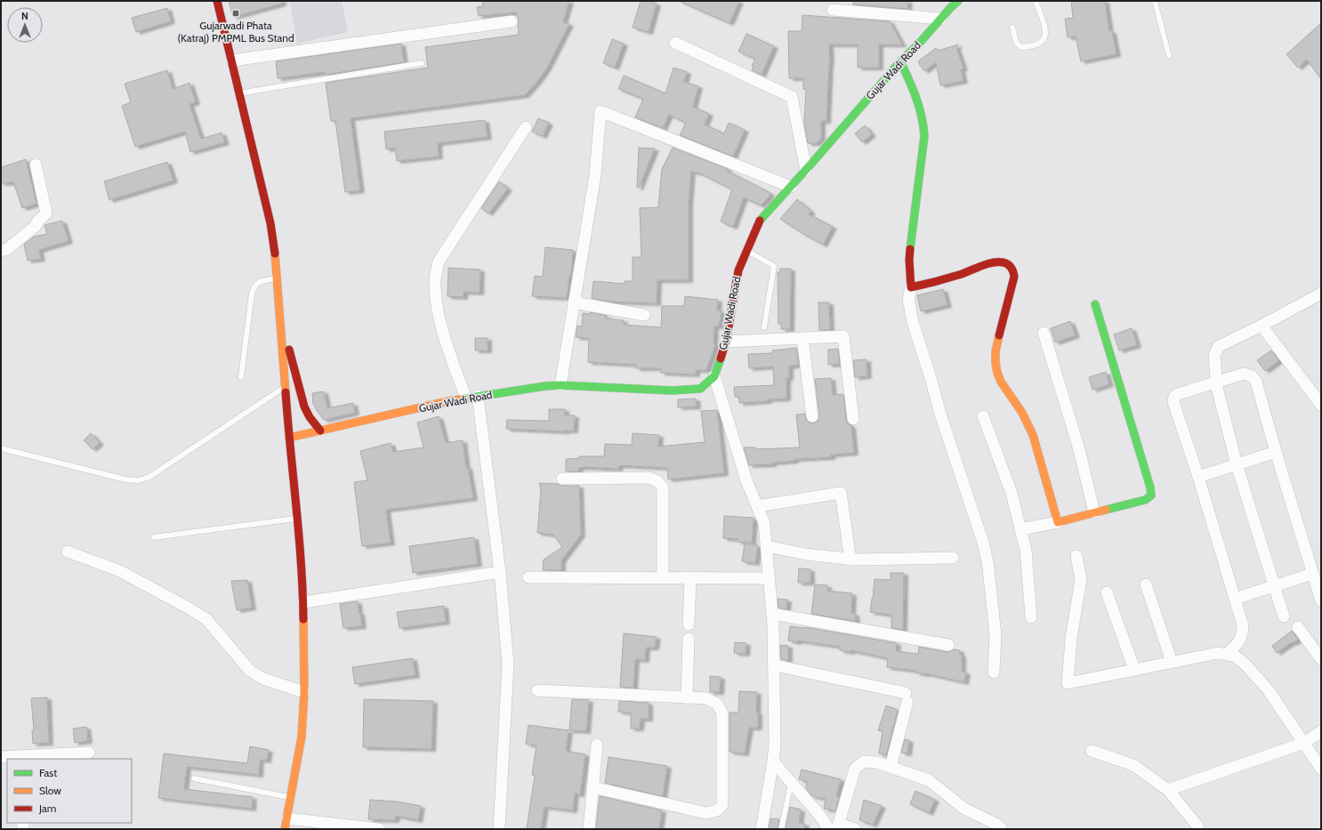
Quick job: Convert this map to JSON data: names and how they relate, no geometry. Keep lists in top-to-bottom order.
{
  "streets": {
    "main road": ["Gujar Wadi Road"]
  },
  "places": {
    "transit": ["Gujarwadi Phata (Katraj) PMPML Bus Stand"]
  },
  "legend": ["Fast", "Slow", "Jam"],
  "north": "top"
}
